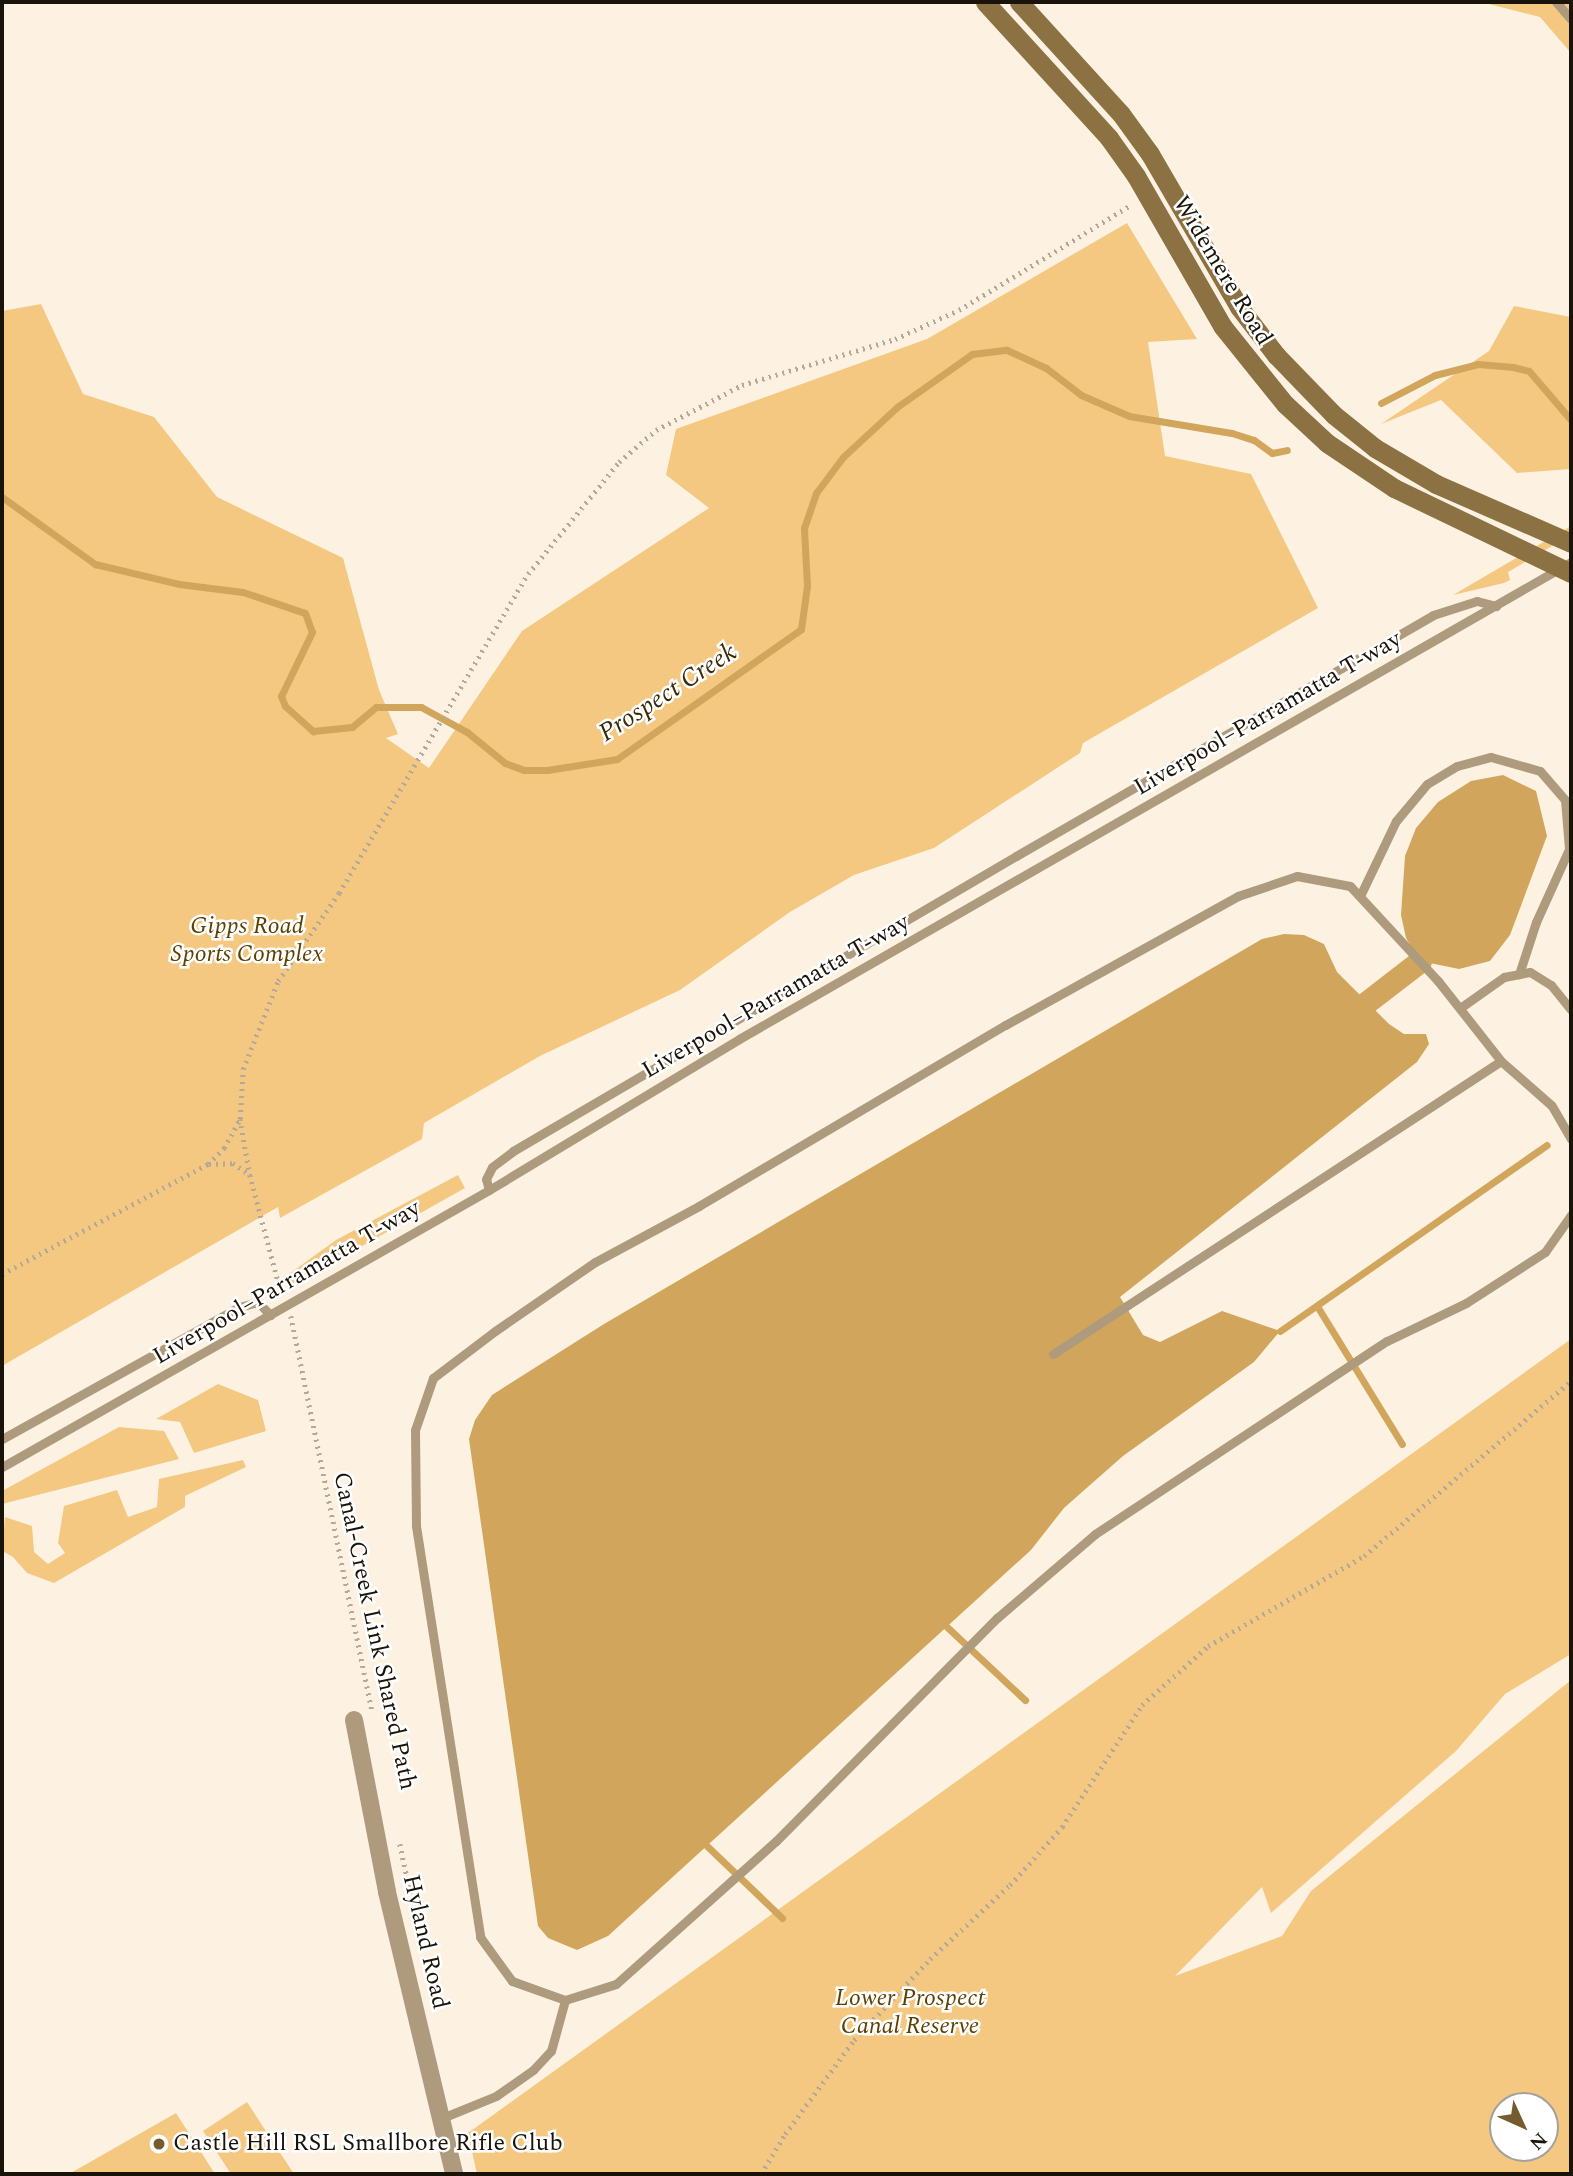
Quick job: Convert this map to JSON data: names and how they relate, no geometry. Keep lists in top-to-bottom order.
{
  "streets": {
    "main road": ["Widemere Road"],
    "street": ["Hyland Road"],
    "lane": ["Liverpool–Parramatta T-way"],
    "path": ["Canal-Creek Link Shared Path"]
  },
  "crossings": [
    ["Widemere Road", "Liverpool–Parramatta T-way"]
  ],
  "water": ["Prospect Creek"],
  "parks": ["Gipps Road Sports Complex", "Lower Prospect Canal Reserve"],
  "places": ["Castle Hill RSL Smallbore Rifle Club"],
  "north": "bottom right"
}
